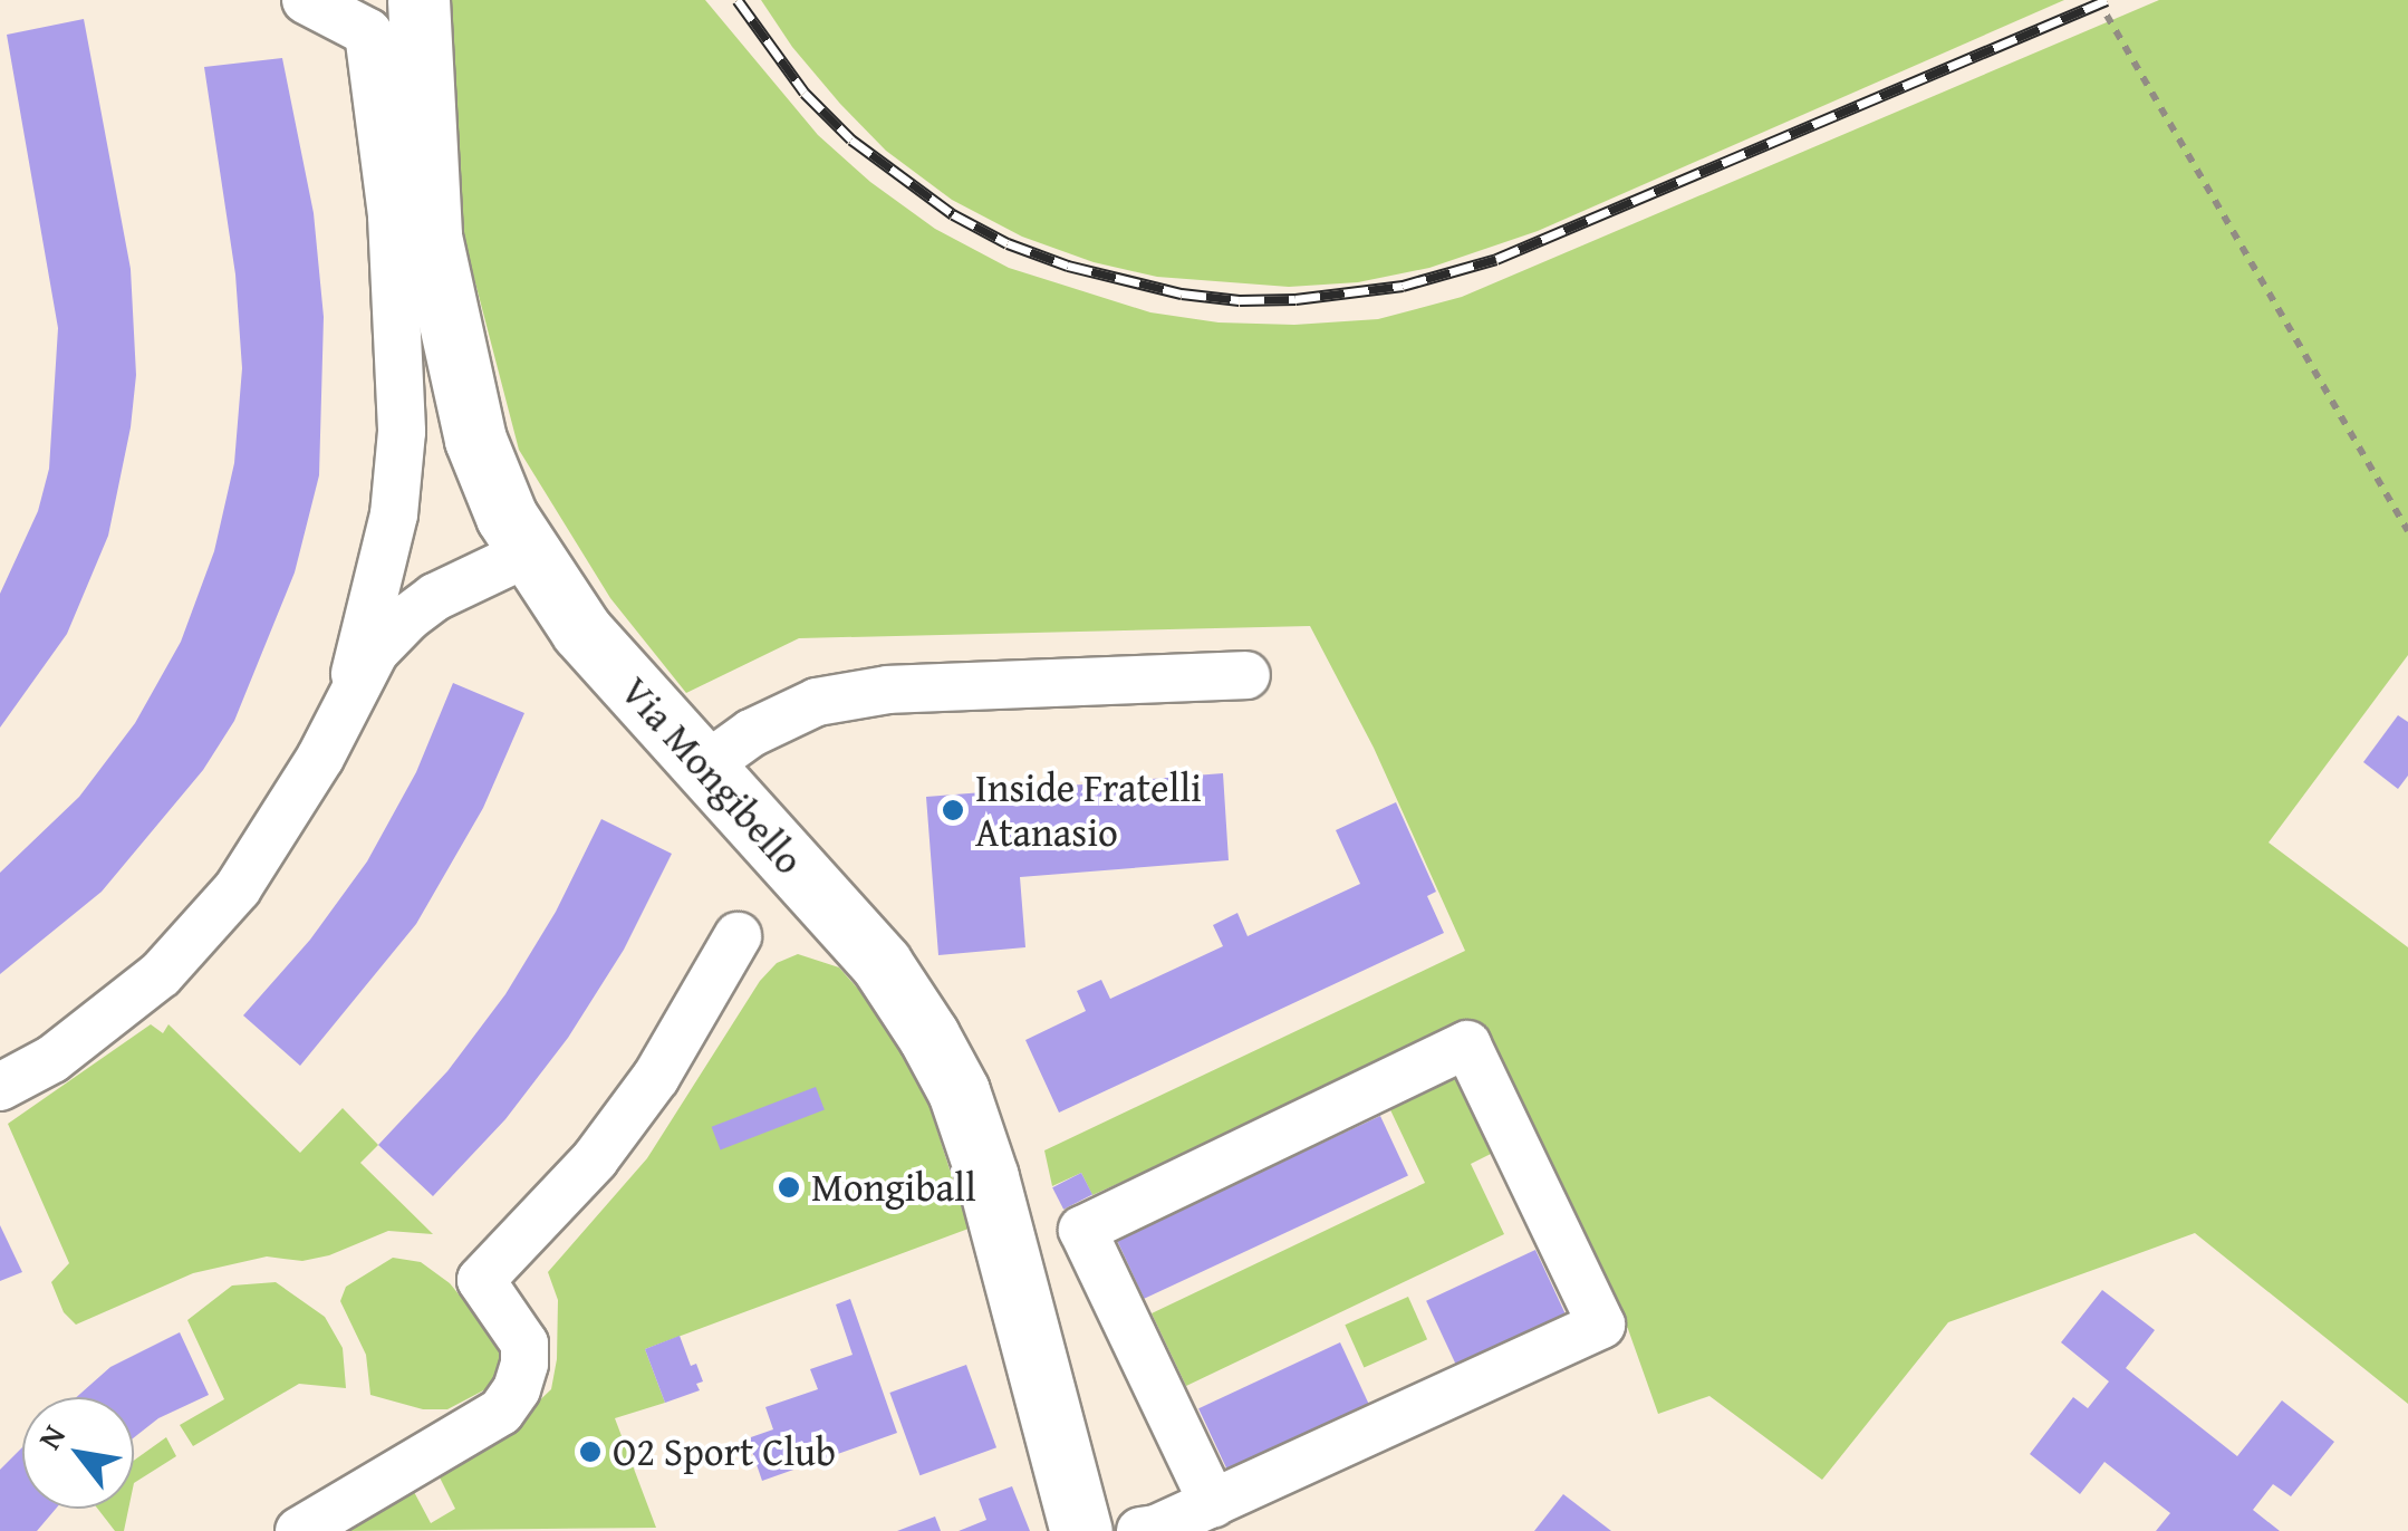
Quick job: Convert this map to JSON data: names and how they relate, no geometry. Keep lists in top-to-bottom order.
{
  "streets": {
    "street": ["Via Mongibello"]
  },
  "places": ["Inside Fratelli Atanasio", "Mongiball", "O2 Sport Club"],
  "north": "top left"
}
